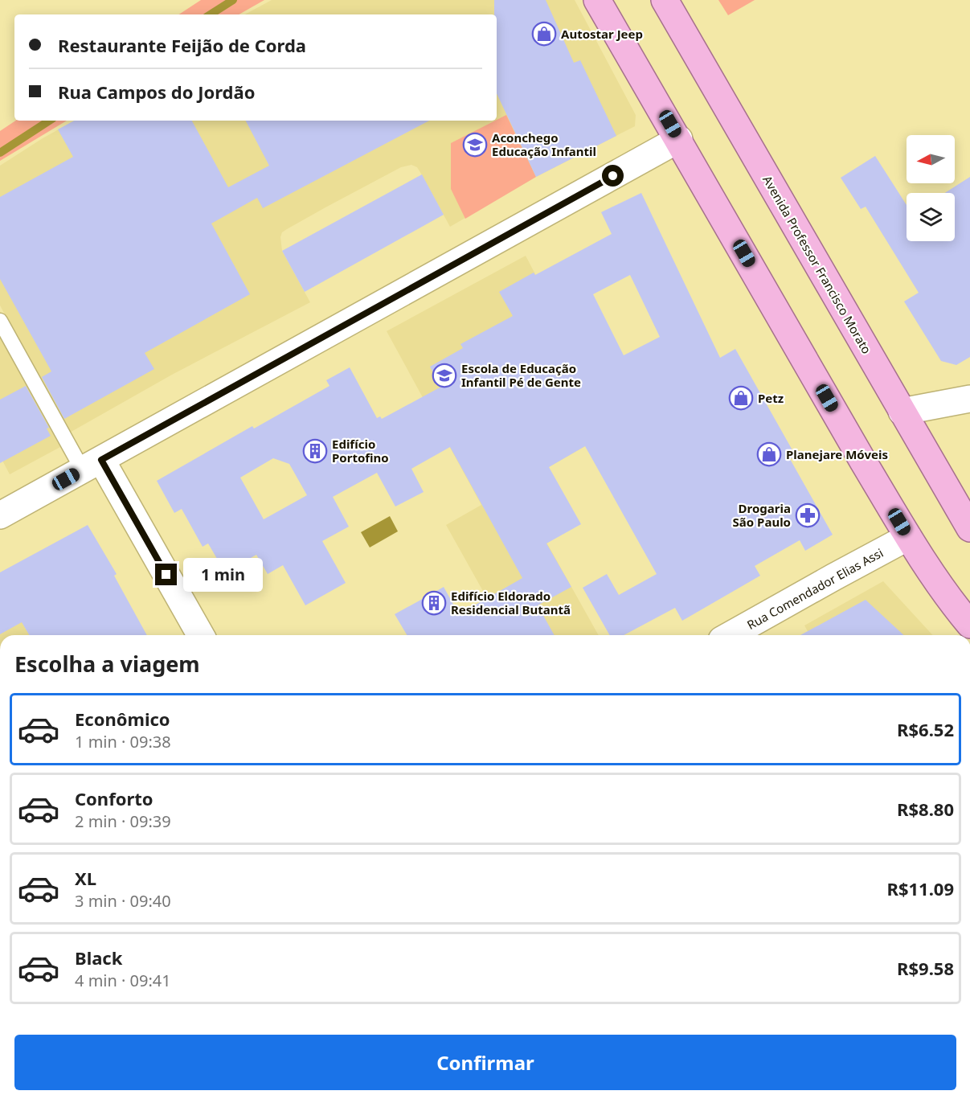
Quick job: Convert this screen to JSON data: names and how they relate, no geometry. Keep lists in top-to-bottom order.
{
  "streets": {
    "highway": ["Avenida Professor Francisco Morato"],
    "street": ["Rua Comendador Elias Assi"]
  },
  "places": {
    "shop": ["Autostar Jeep", "Petz", "Planejare Móveis"],
    "school or university": ["Aconchego Educação Infantil", "Escola de Educação Infantil Pé de Gente"],
    "building": ["Edifício Portofino", "Edifício Eldorado Residencial Butantã"],
    "pharmacy": ["Drogaria São Paulo"]
  },
  "north": "left",
  "page": {
    "banner": ["Restaurante Feijão de Corda", "Rua Campos do Jordão"],
    "bubble": "1 min",
    "heading": "Escolha a viagem",
    "list": [
      {
        "name": "Econômico",
        "note": "1 min · 09:38",
        "value": "R$6.52"
      },
      {
        "name": "Conforto",
        "note": "2 min · 09:39",
        "value": "R$8.80"
      },
      {
        "name": "XL",
        "note": "3 min · 09:40",
        "value": "R$11.09"
      },
      {
        "name": "Black",
        "note": "4 min · 09:41",
        "value": "R$9.58"
      }
    ],
    "buttons": "Confirmar"
  }
}
